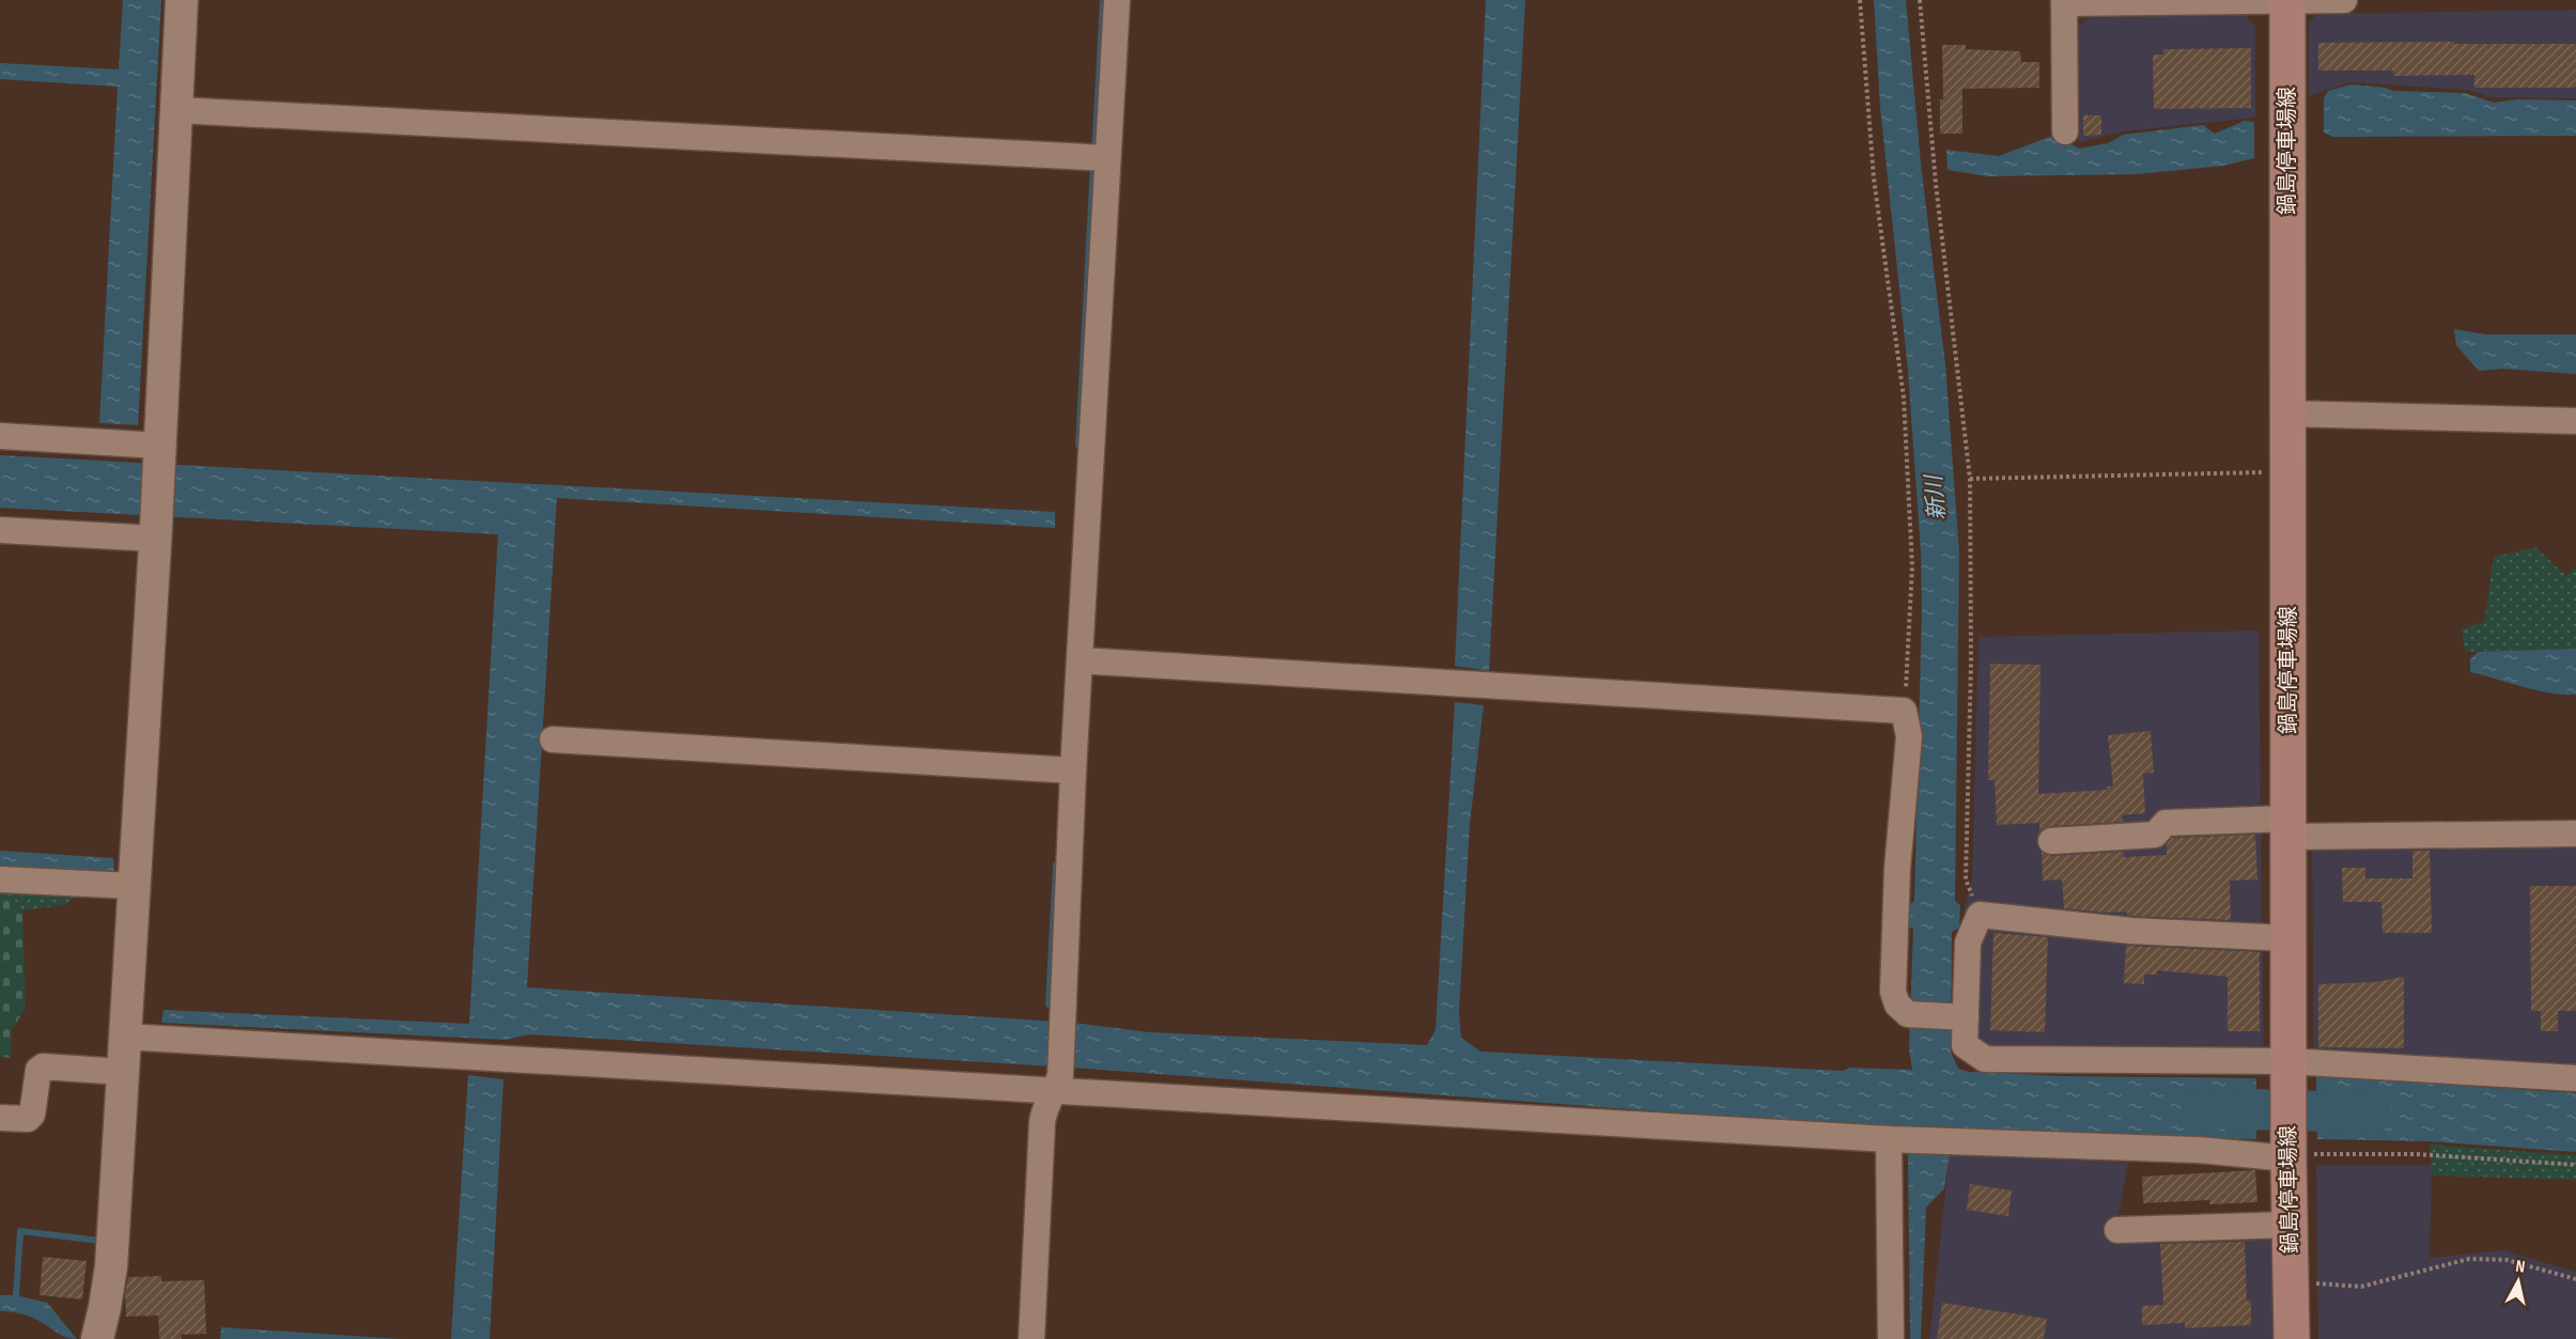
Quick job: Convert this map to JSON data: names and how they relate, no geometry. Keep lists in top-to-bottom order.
{
  "streets": {
    "main road": ["鍋島停車場線"]
  },
  "water": ["新川"],
  "north": "top"
}
